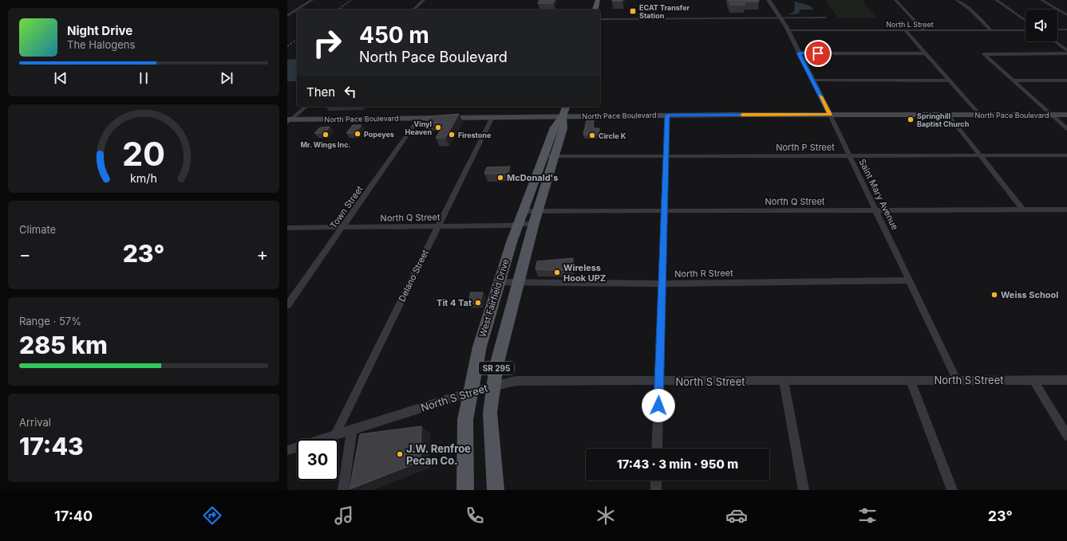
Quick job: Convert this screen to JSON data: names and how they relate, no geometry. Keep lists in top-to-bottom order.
{
  "streets": {
    "main road": ["North Pace Boulevard", "West Fairfield Drive", "SR 295"],
    "street": [
      "North L Street",
      "North P Street",
      "Saint Mary Avenue",
      "North Q Street",
      "Town Street",
      "North R Street",
      "Delano Street",
      "North S Street"
    ]
  },
  "crossings": [
    ["North L Street", "Saint Mary Avenue"],
    ["North Pace Boulevard", "Saint Mary Avenue"],
    ["North Pace Boulevard", "Town Street"],
    ["North Pace Boulevard", "Delano Street"],
    ["North Pace Boulevard", "West Fairfield Drive"],
    ["North P Street", "Saint Mary Avenue"],
    ["North P Street", "West Fairfield Drive"],
    ["Saint Mary Avenue", "North Q Street"],
    ["Saint Mary Avenue", "North R Street"],
    ["Saint Mary Avenue", "North S Street"],
    ["North Q Street", "Town Street"],
    ["North Q Street", "Delano Street"],
    ["North Q Street", "West Fairfield Drive"],
    ["North R Street", "West Fairfield Drive"],
    ["Delano Street", "North S Street"],
    ["West Fairfield Drive", "North S Street"]
  ],
  "places": {
    "transit": ["ECAT Transfer Station"],
    "other": [
      "Springhill Baptist Church",
      "Vinyl Heaven",
      "Popeyes",
      "Mr. Wings Inc.",
      "Firestone",
      "Circle K",
      "McDonald's",
      "Wireless Hook UPZ",
      "Weiss School",
      "Tit 4 Tat",
      "J.W. Renfroe Pecan Co."
    ]
  },
  "page": {
    "turn": ["450 m", "North Pace Boulevard"],
    "song": ["Night Drive", "The Halogens"],
    "then": "Then",
    "tile": [
      "Climate",
      ["Range · 57%", "285 km"],
      ["Arrival", "17:43"]
    ],
    "heat": ["−", "23°", "+"],
    "limit": "30",
    "trip": "17:43 · 3 min · 950 m",
    "tabs": ["17:40", "23°"],
    "gauge": ["20", "km/h"]
  }
}
